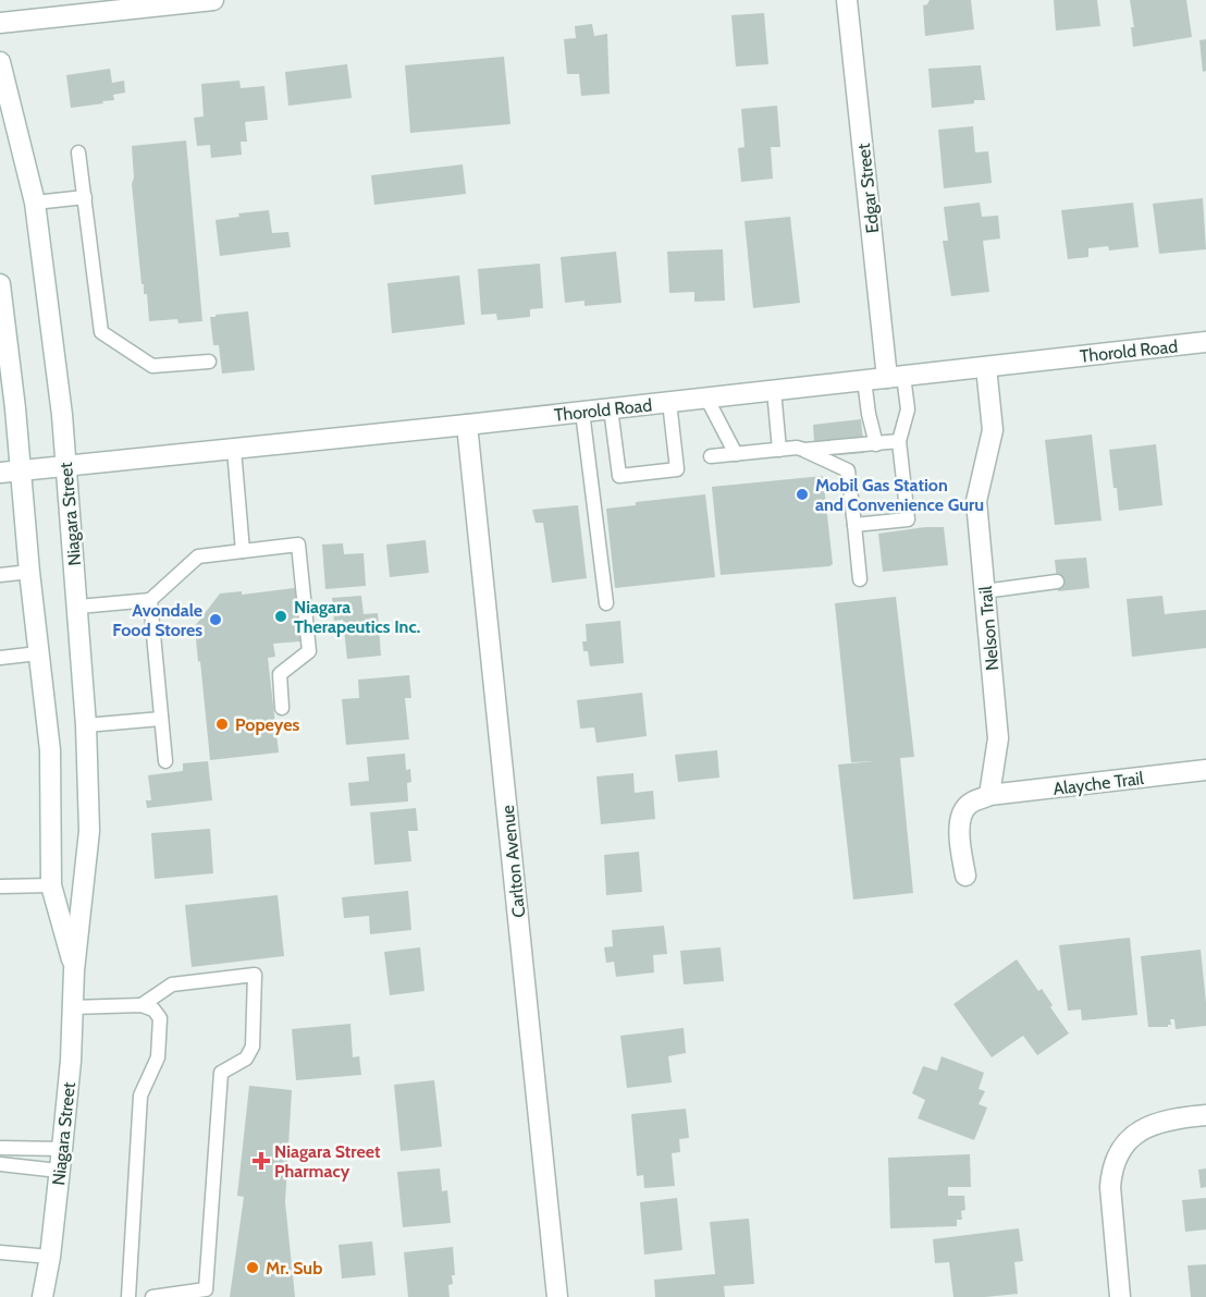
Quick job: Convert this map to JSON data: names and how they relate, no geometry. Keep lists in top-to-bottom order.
{
  "streets": {
    "street": [
      "Edgar Street",
      "Thorold Road",
      "Niagara Street",
      "Nelson Trail",
      "Alayche Trail",
      "Carlton Avenue"
    ]
  },
  "crossings": [
    ["Edgar Street", "Thorold Road"],
    ["Thorold Road", "Niagara Street"],
    ["Thorold Road", "Nelson Trail"],
    ["Thorold Road", "Carlton Avenue"],
    ["Nelson Trail", "Alayche Trail"]
  ],
  "places": {
    "other": [
      "Mobil Gas Station and Convenience Guru",
      "Niagara Therapeutics Inc.",
      "Avondale Food Stores",
      "Popeyes",
      "Mr. Sub"
    ],
    "health": ["Niagara Street Pharmacy"]
  }
}
